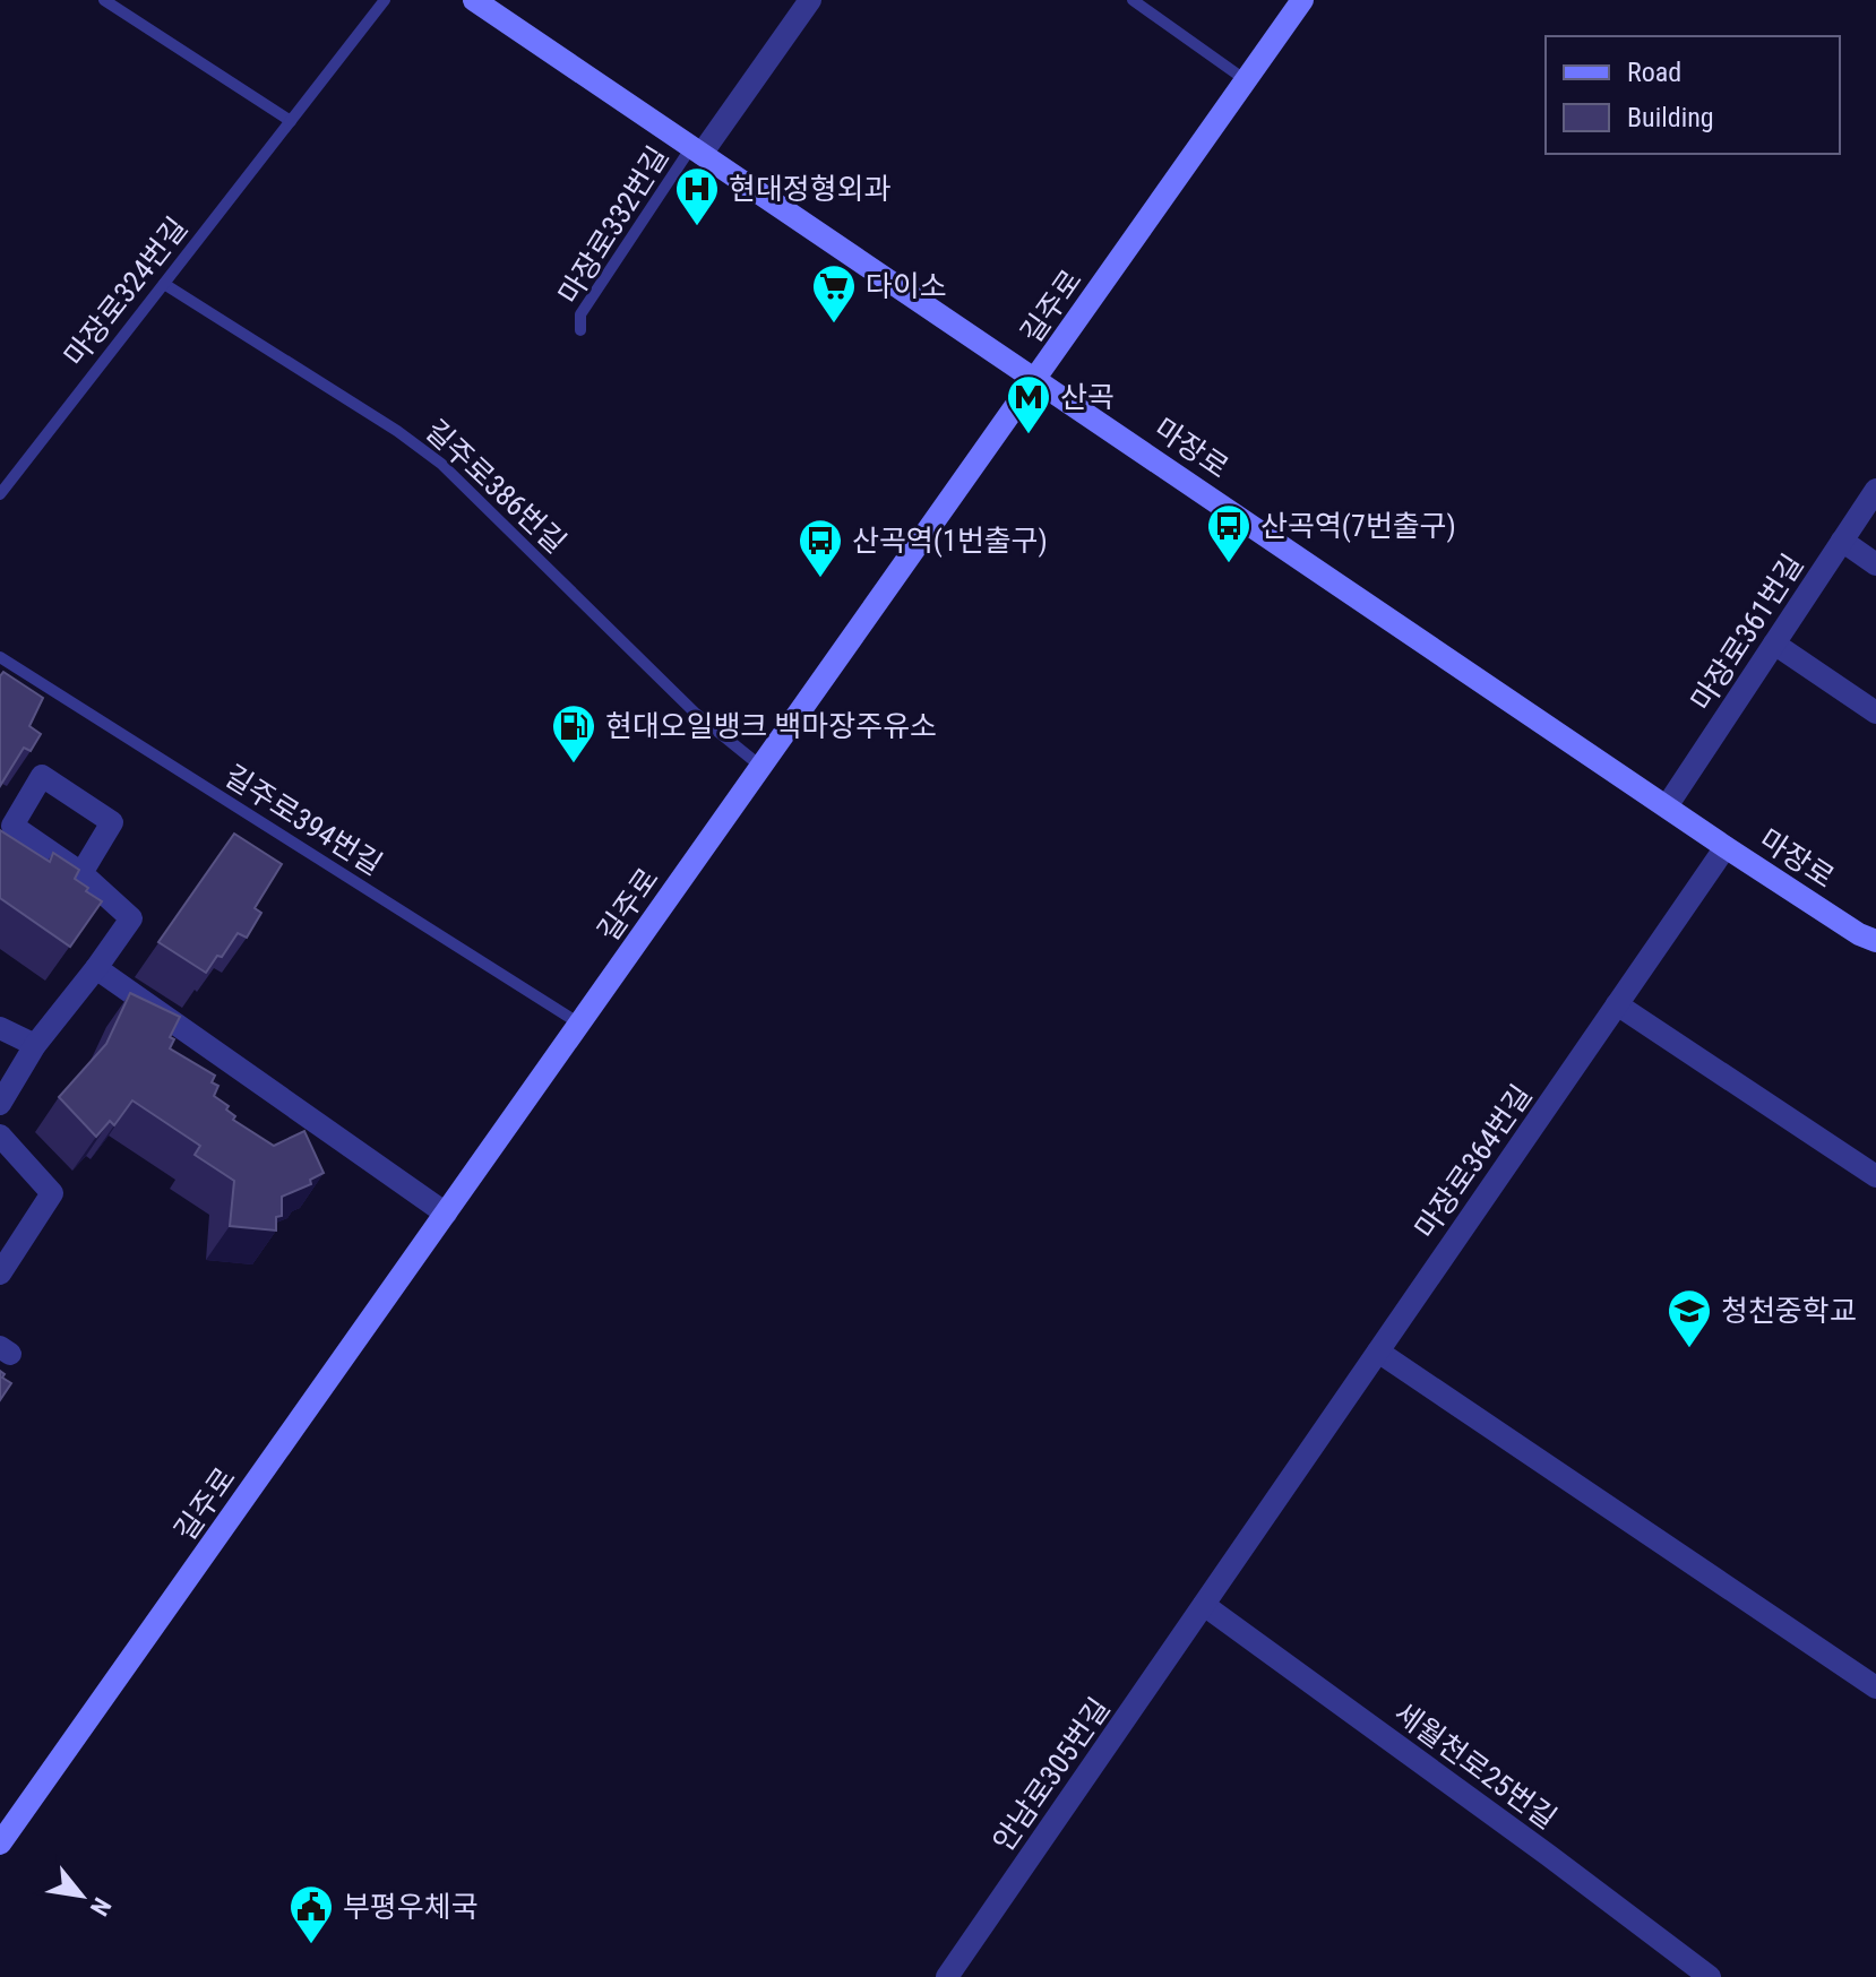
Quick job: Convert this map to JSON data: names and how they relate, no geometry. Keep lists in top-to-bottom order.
{
  "streets": {
    "main road": ["길주로", "마장로"],
    "street": [
      "마장로361번길",
      "마장로364번길",
      "세월천로25번길",
      "안남로305번길"
    ],
    "lane": [
      "마장로332번길",
      "마장로324번길",
      "길주로386번길",
      "길주로394번길"
    ]
  },
  "crossings": [
    ["마장로332번길", "마장로"],
    ["마장로324번길", "길주로386번길"],
    ["길주로", "마장로"],
    ["길주로", "길주로386번길"],
    ["길주로", "길주로394번길"],
    ["마장로", "마장로361번길"],
    ["마장로", "마장로364번길"],
    ["마장로364번길", "세월천로25번길"],
    ["마장로364번길", "안남로305번길"],
    ["세월천로25번길", "안남로305번길"]
  ],
  "places": {
    "hospital": ["현대정형외과"],
    "supermarket": ["다이소"],
    "metro station": ["산곡"],
    "bus stop": ["산곡역(7번출구)", "산곡역(1번출구)"],
    "fuel station": ["현대오일뱅크 백마장주유소"],
    "school or university": ["청천중학교"],
    "public building": ["부평우체국"]
  },
  "legend": ["Road", "Building"],
  "north": "bottom right"
}
